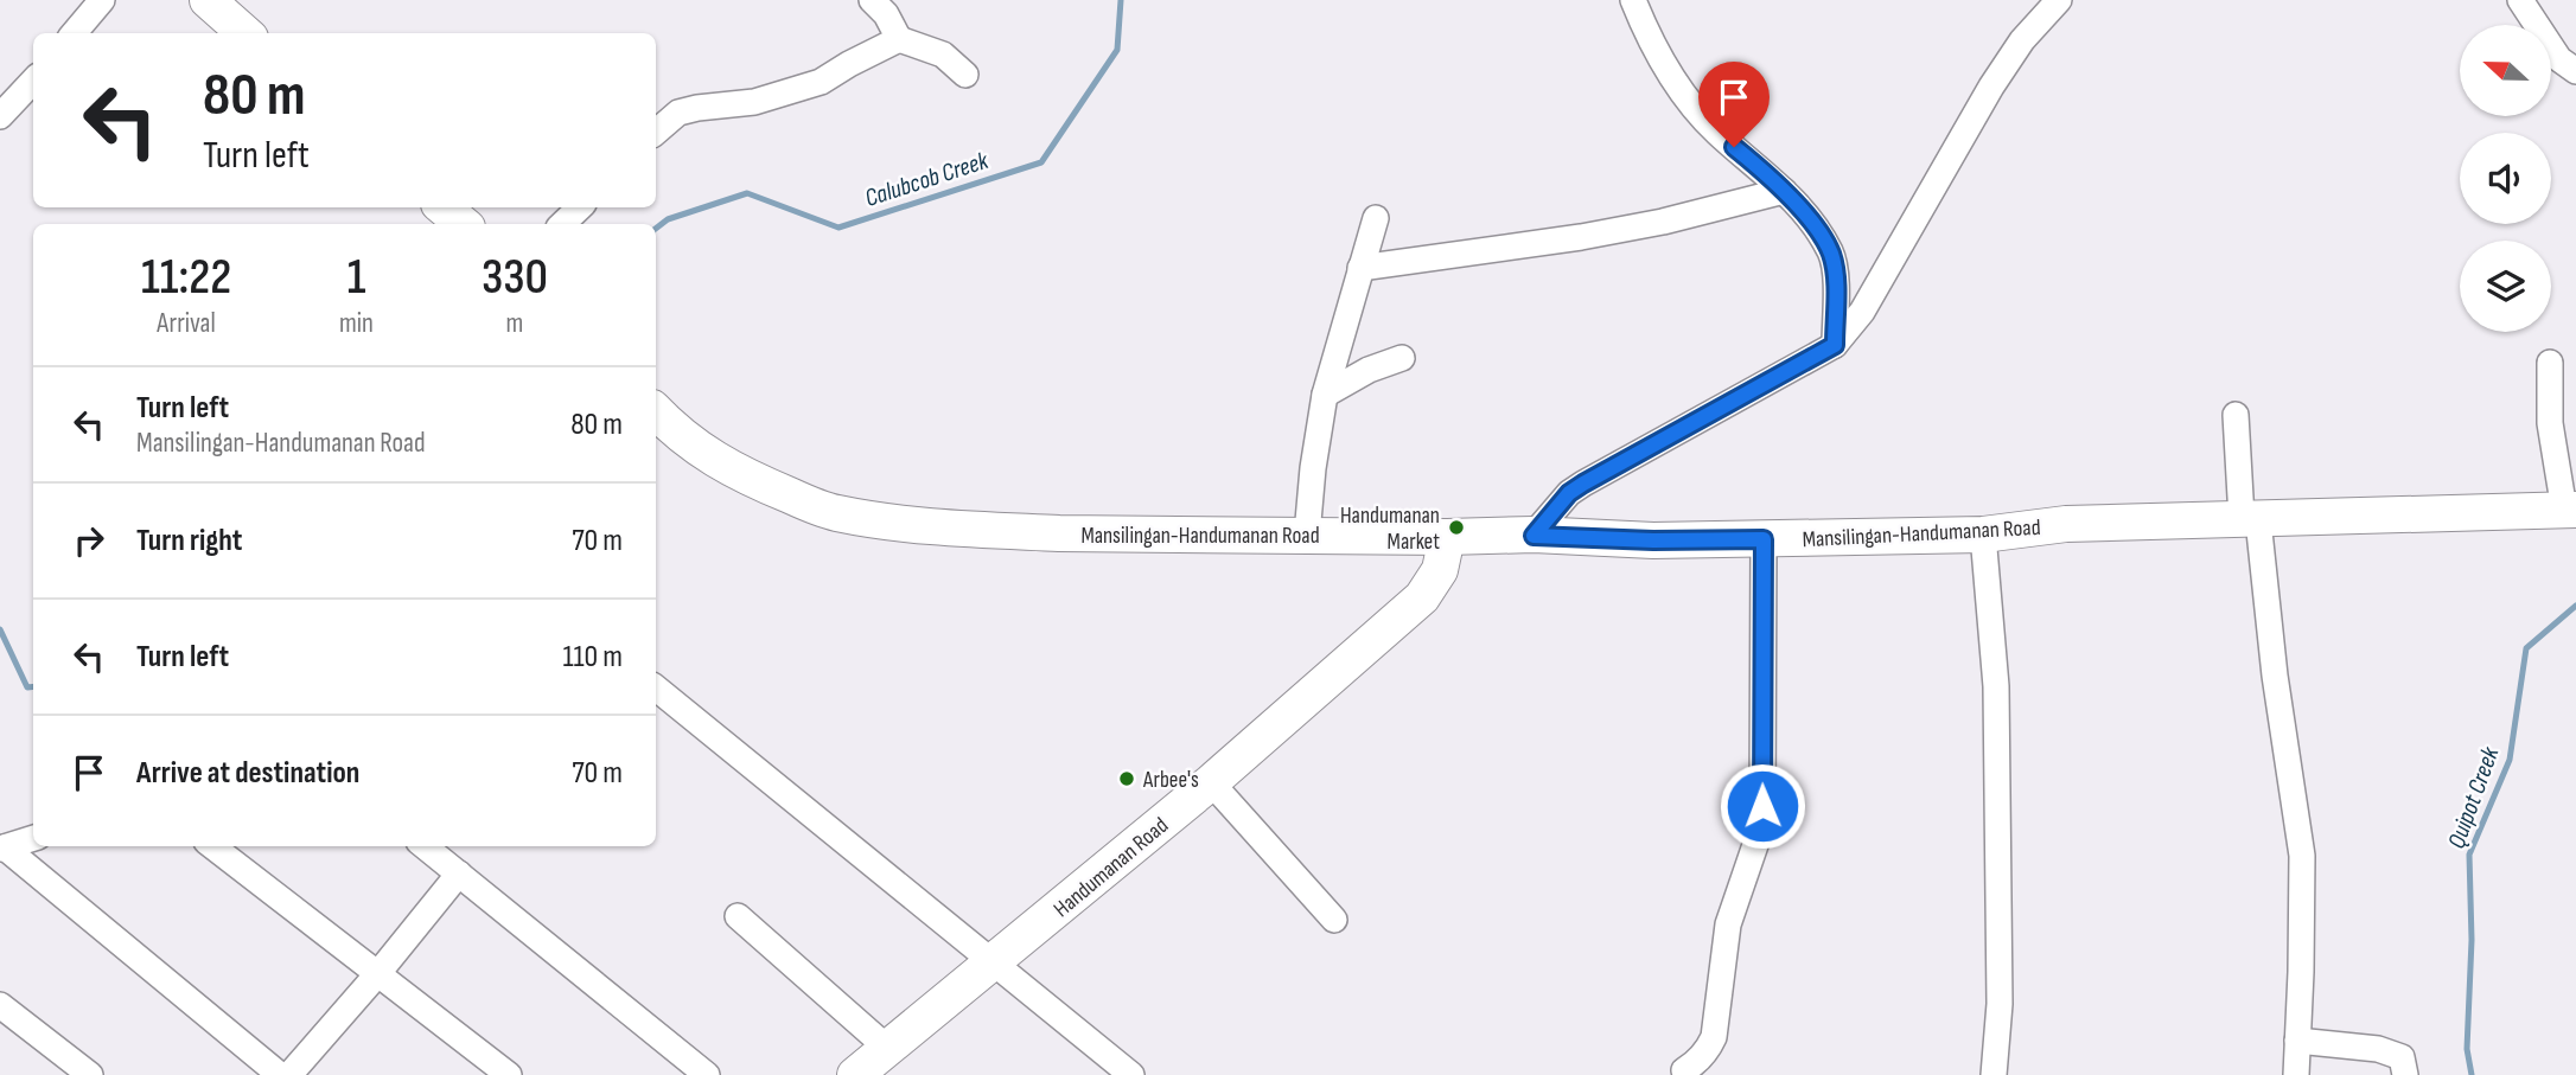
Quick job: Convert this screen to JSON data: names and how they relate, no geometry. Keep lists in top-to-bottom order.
{
  "streets": {
    "street": ["Mansilingan-Handumanan Road", "Handumanan Road"]
  },
  "crossings": [
    ["Mansilingan-Handumanan Road", "Handumanan Road"]
  ],
  "water": ["Calubcob Creek", "Quipot Creek"],
  "places": ["Handumanan Market", "Arbee's"],
  "north": "left",
  "page": {
    "turn": ["80 m", "Turn left"],
    "eta": [
      "11:22",
      "Arrival",
      "1",
      "min",
      "330",
      "m"
    ],
    "list": [
      {
        "name": "Turn left",
        "note": "Mansilingan-Handumanan Road",
        "value": "80 m"
      },
      {
        "name": "Turn right",
        "value": "70 m"
      },
      {
        "name": "Turn left",
        "value": "110 m"
      },
      {
        "name": "Arrive at destination",
        "value": "70 m"
      }
    ]
  }
}
